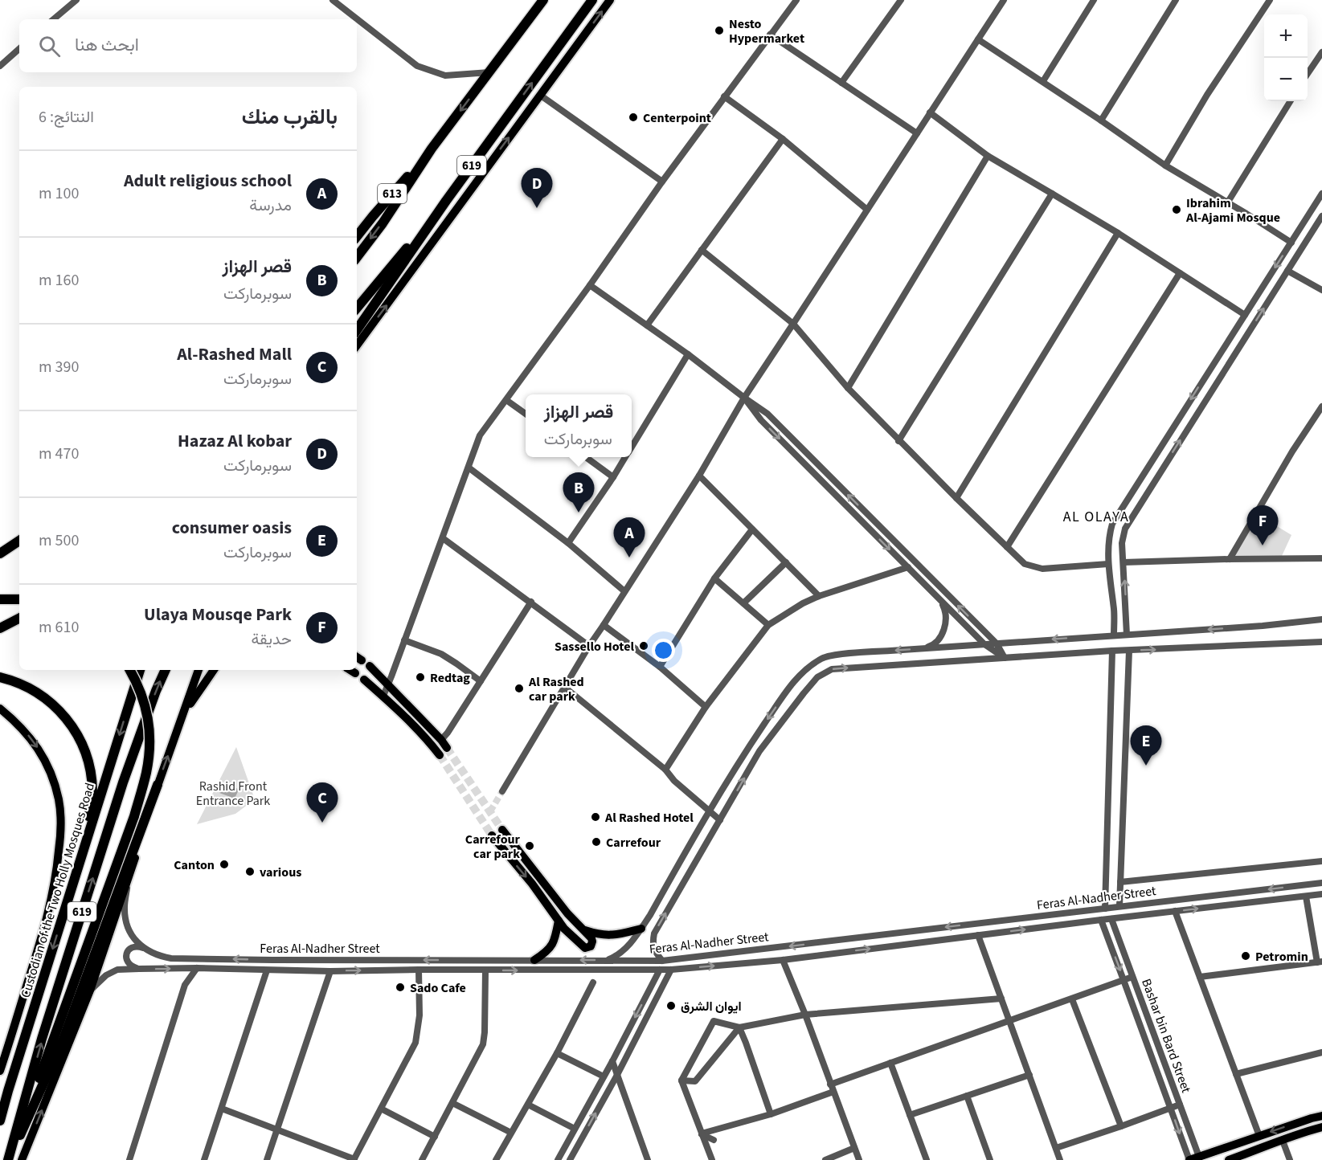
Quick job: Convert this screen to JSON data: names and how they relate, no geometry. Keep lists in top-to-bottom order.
{
  "streets": {
    "highway": ["619", "613", "Custodian of the Two Holly Mosques Road"],
    "street": ["Feras Al-Nadher Street", "Bashar bin Bard Street"]
  },
  "crossings": [
    ["Feras Al-Nadher Street", "Bashar bin Bard Street"]
  ],
  "districts": ["AL OLAYA"],
  "parks": ["Rashid Front Entrance Park"],
  "places": [
    "Nesto Hypermarket",
    "Centerpoint",
    "Ibrahim Al-Ajami Mosque",
    "Sassello Hotel",
    "Redtag",
    "Al Rashed car park",
    "Al Rashed Hotel",
    "Carrefour",
    "Carrefour car park",
    "Canton",
    "various",
    "Petromin",
    "Sado Cafe",
    "ايوان الشرق"
  ],
  "page": {
    "map_buttons": ["+", "−"],
    "search": "ابحث هنا",
    "heading": ["بالقرب منك", "النتائج: 6"],
    "list": [
      {
        "mark": "A",
        "name": "Adult religious school",
        "note": "مدرسة",
        "value": "100 m"
      },
      {
        "mark": "B",
        "name": "قصر الهزاز",
        "note": "سوبرماركت",
        "value": "160 m"
      },
      {
        "mark": "C",
        "name": "Al-Rashed Mall",
        "note": "سوبرماركت",
        "value": "390 m"
      },
      {
        "mark": "D",
        "name": "Hazaz Al kobar",
        "note": "سوبرماركت",
        "value": "470 m"
      },
      {
        "mark": "E",
        "name": "consumer oasis",
        "note": "سوبرماركت",
        "value": "500 m"
      },
      {
        "mark": "F",
        "name": "Ulaya Mousqe Park",
        "note": "حديقة",
        "value": "610 m"
      }
    ],
    "pins": [
      "D",
      "B",
      "F",
      "A",
      "E",
      "C"
    ],
    "popup": ["قصر الهزاز", "سوبرماركت"]
  }
}
